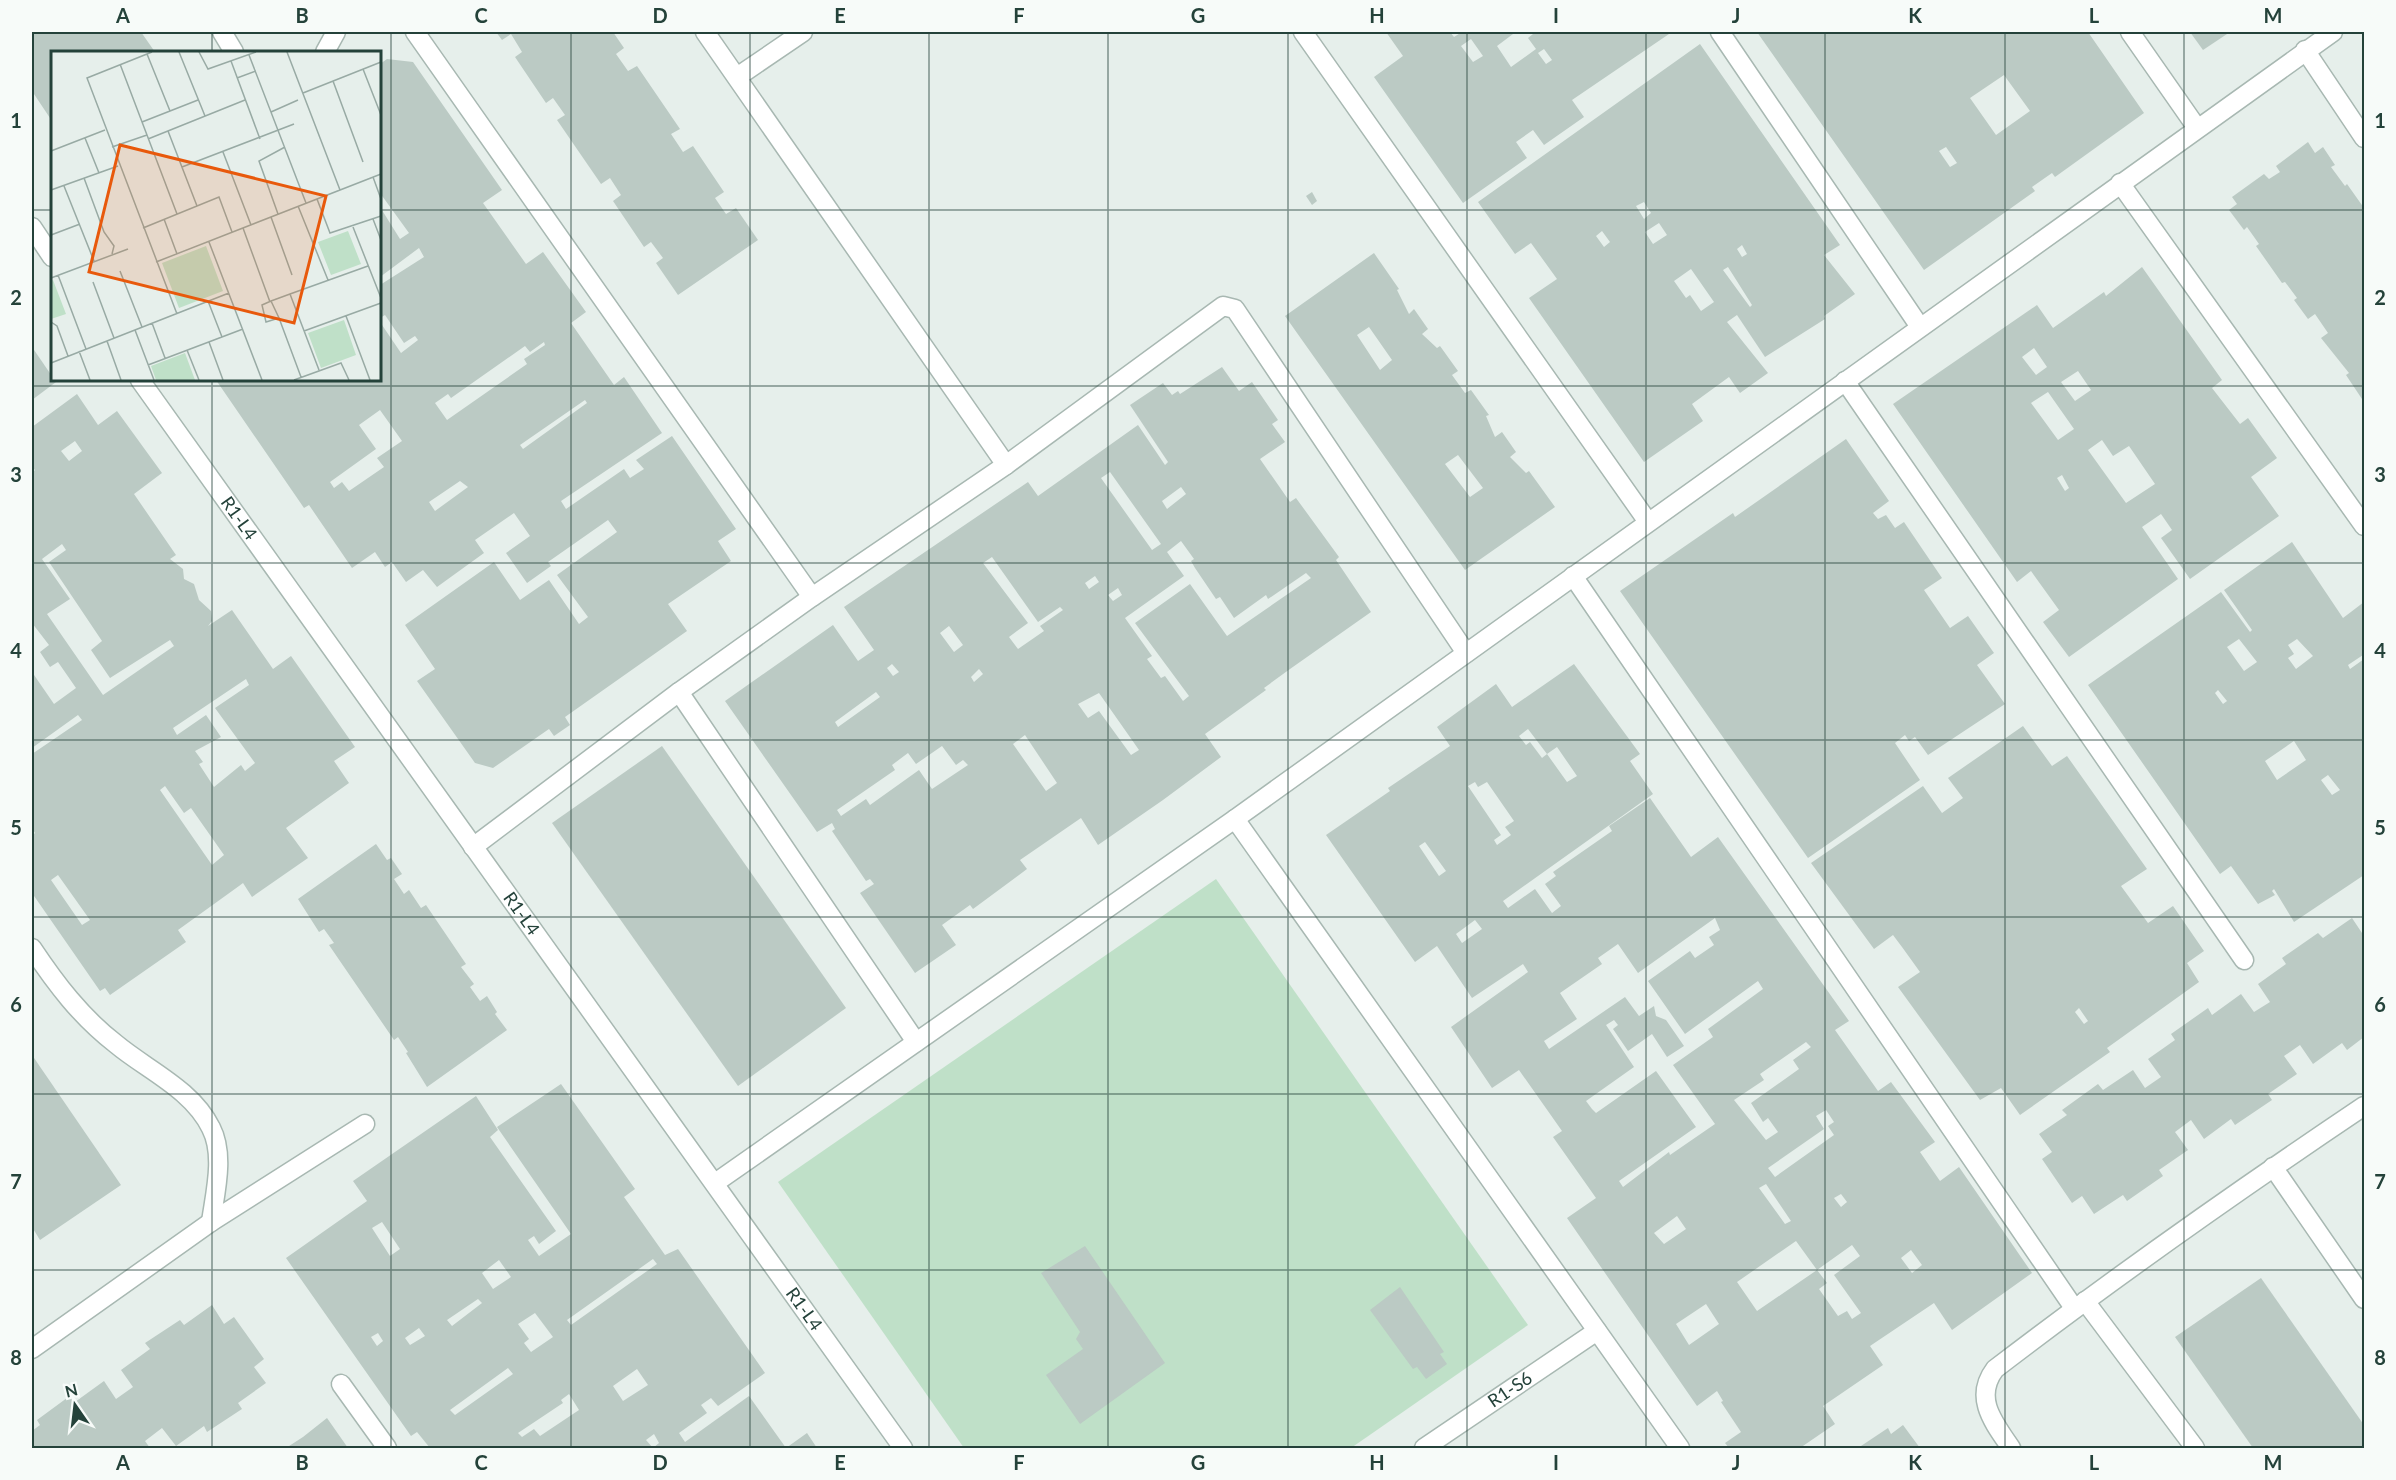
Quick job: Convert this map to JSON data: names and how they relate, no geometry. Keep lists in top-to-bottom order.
{
  "streets": {
    "street": ["R1-L4", "R1-S6"]
  },
  "north": "top",
  "grid": {
    "columns": [
      "A",
      "B",
      "C",
      "D",
      "E",
      "F",
      "G",
      "H",
      "I",
      "J",
      "K",
      "L",
      "M"
    ],
    "rows": [
      "1",
      "2",
      "3",
      "4",
      "5",
      "6",
      "7",
      "8"
    ]
  }
}
